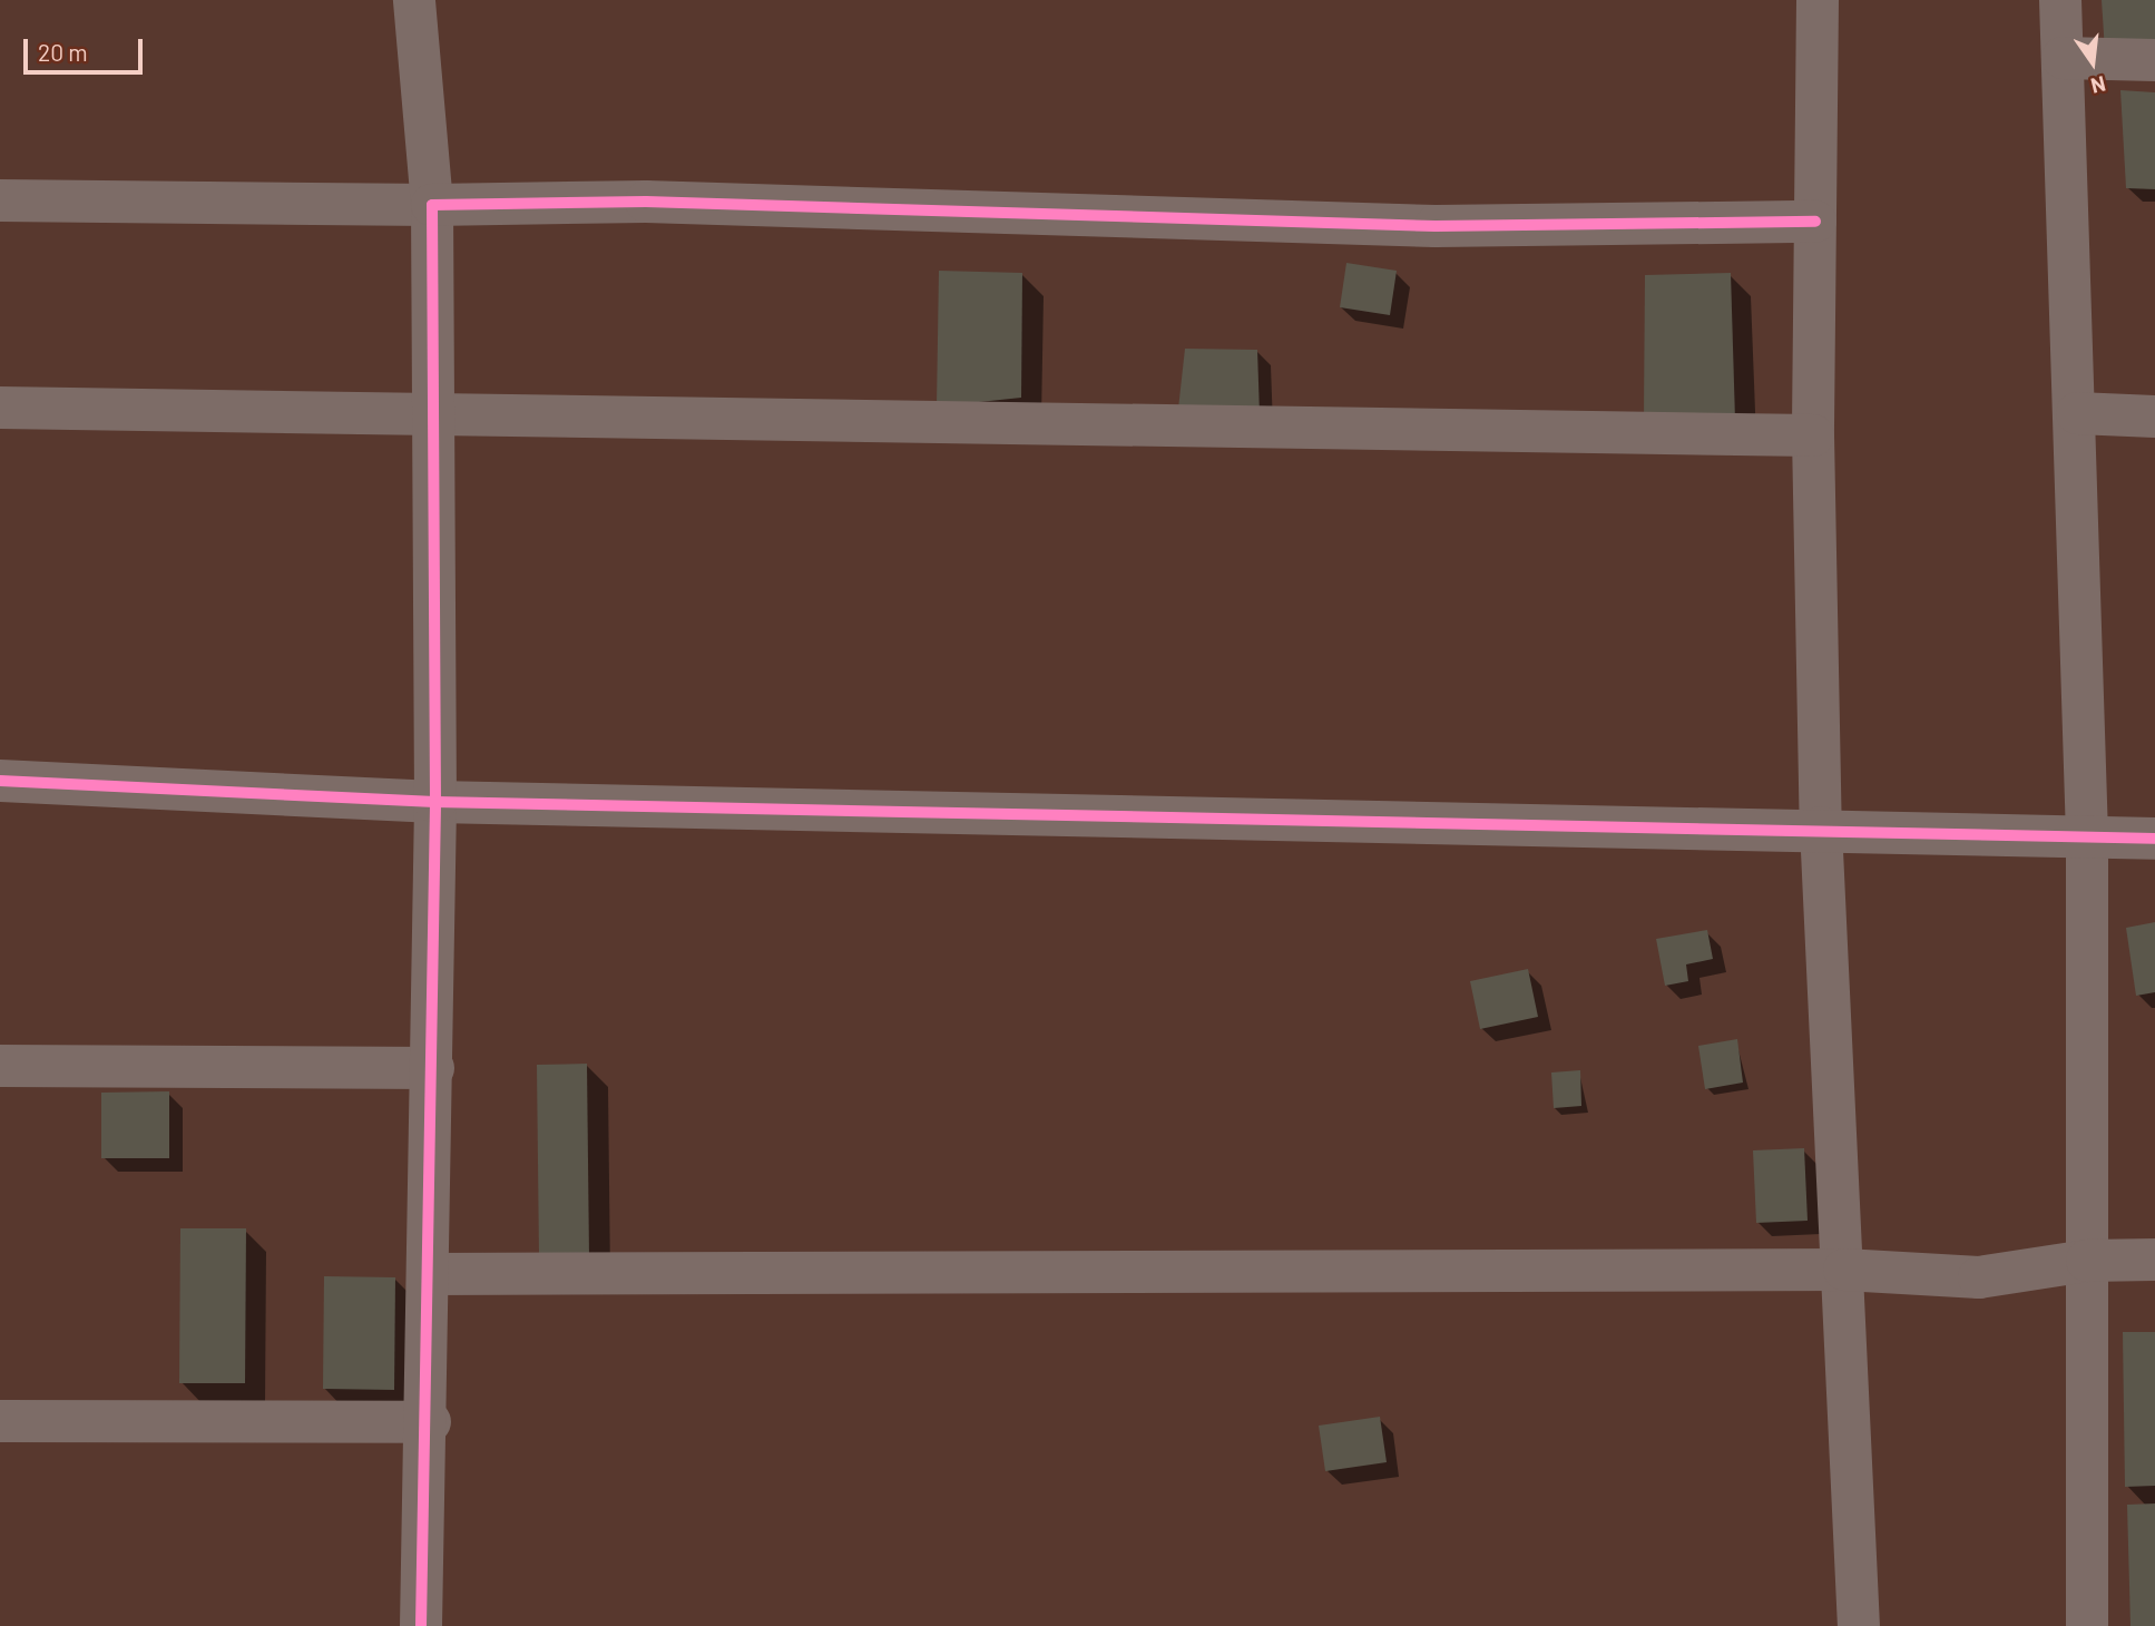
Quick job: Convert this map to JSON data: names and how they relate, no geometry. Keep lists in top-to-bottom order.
{
  "scale_bar": "20 m",
  "north": "bottom"
}
